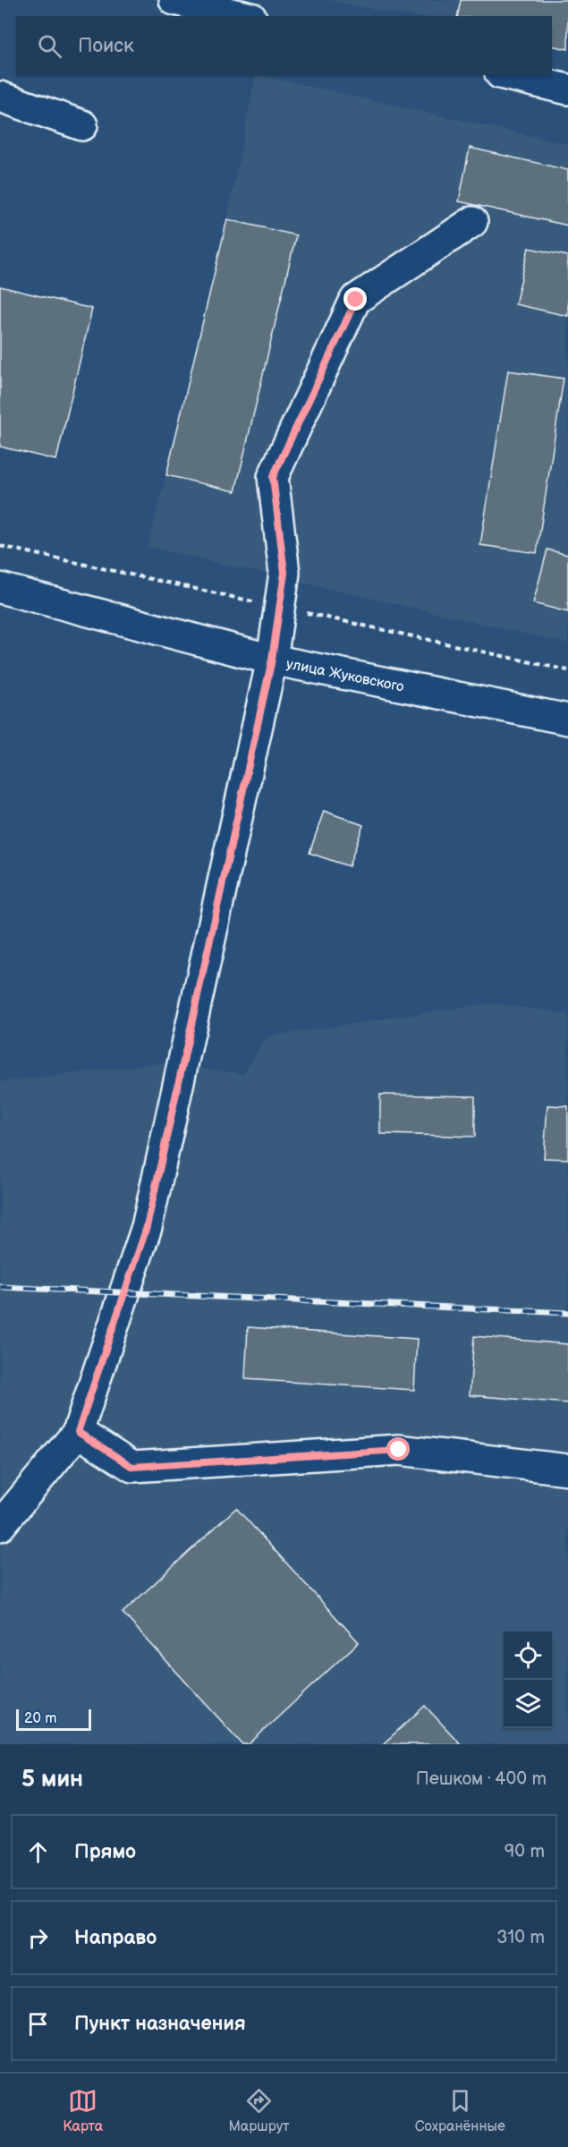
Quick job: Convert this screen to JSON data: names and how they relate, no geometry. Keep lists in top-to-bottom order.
{
  "streets": {
    "main road": ["улица Жуковского"]
  },
  "scale_bar": "20 m",
  "page": {
    "search": "Поиск",
    "scale": "20 m",
    "heading": ["5 мин", "Пешком · 400 m"],
    "list": [
      ["Прямо", "90 m"],
      ["Направо", "310 m"],
      "Пункт назначения"
    ],
    "nav": ["Карта", "Маршрут", "Сохранённые"]
  }
}
